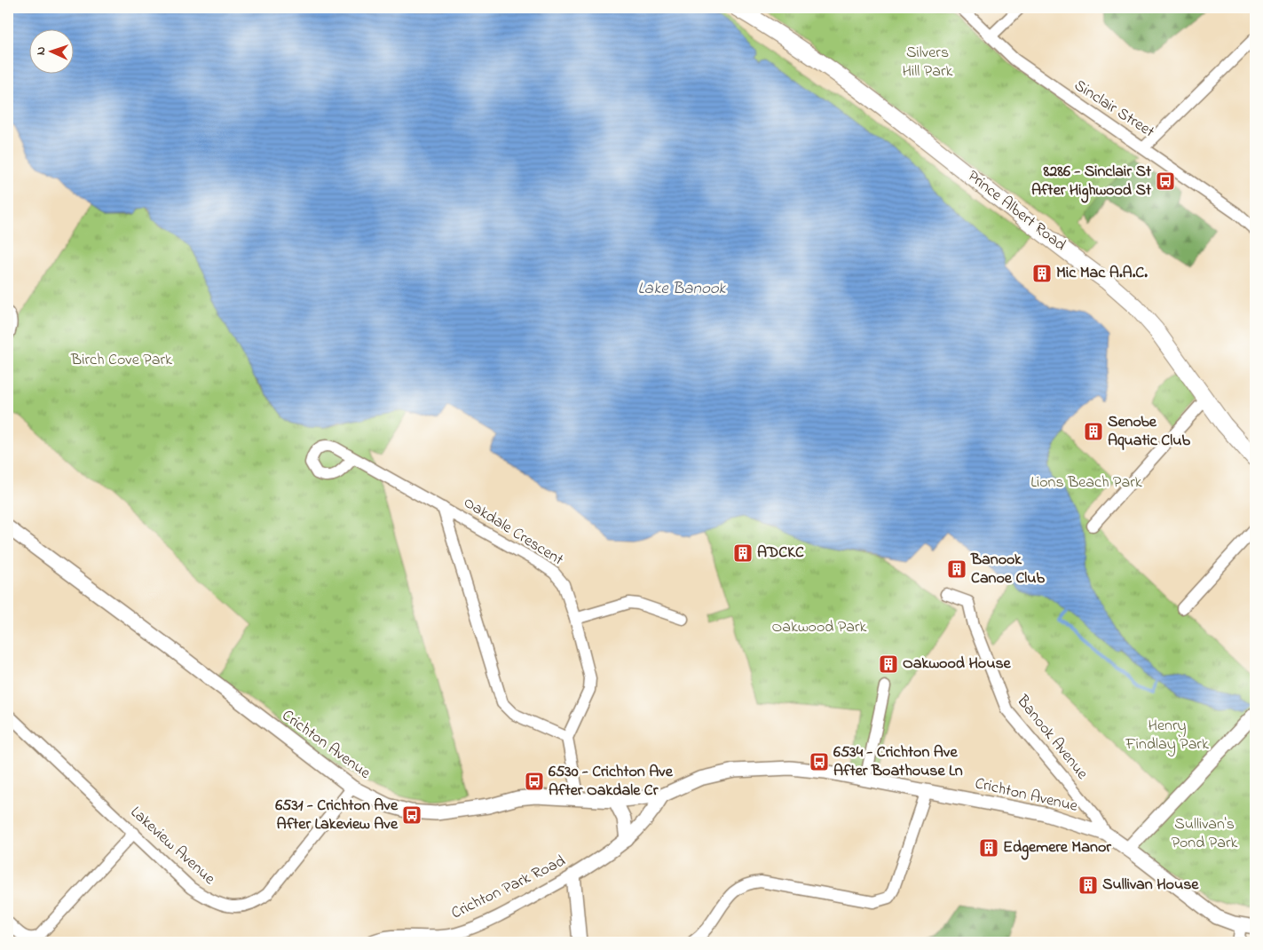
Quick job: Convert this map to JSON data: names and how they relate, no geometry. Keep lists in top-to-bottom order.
{
  "streets": {
    "main road": ["Prince Albert Road"],
    "street": [
      "Sinclair Street",
      "Oakdale Crescent",
      "Banook Avenue",
      "Crichton Avenue",
      "Lakeview Avenue",
      "Crichton Park Road"
    ]
  },
  "crossings": [
    ["Banook Avenue", "Crichton Avenue"],
    ["Crichton Avenue", "Lakeview Avenue"],
    ["Crichton Avenue", "Crichton Park Road"]
  ],
  "water": ["Lake Banook"],
  "parks": [
    "Silvers Hill Park",
    "Birch Cove Park",
    "Lions Beach Park",
    "Oakwood Park",
    "Henry Findlay Park",
    "Sullivan's Pond Park"
  ],
  "places": {
    "bus stop": [
      "8286 - Sinclair St After Highwood St",
      "6534 - Crichton Ave After Boathouse Ln",
      "6530 - Crichton Ave After Oakdale Cr",
      "6531 - Crichton Ave After Lakeview Ave"
    ],
    "building": [
      "Mic Mac A.A.C.",
      "Senobe Aquatic Club",
      "ADCKC",
      "Banook Canoe Club",
      "Oakwood House",
      "Edgemere Manor",
      "Sullivan House"
    ]
  },
  "north": "left"
}
